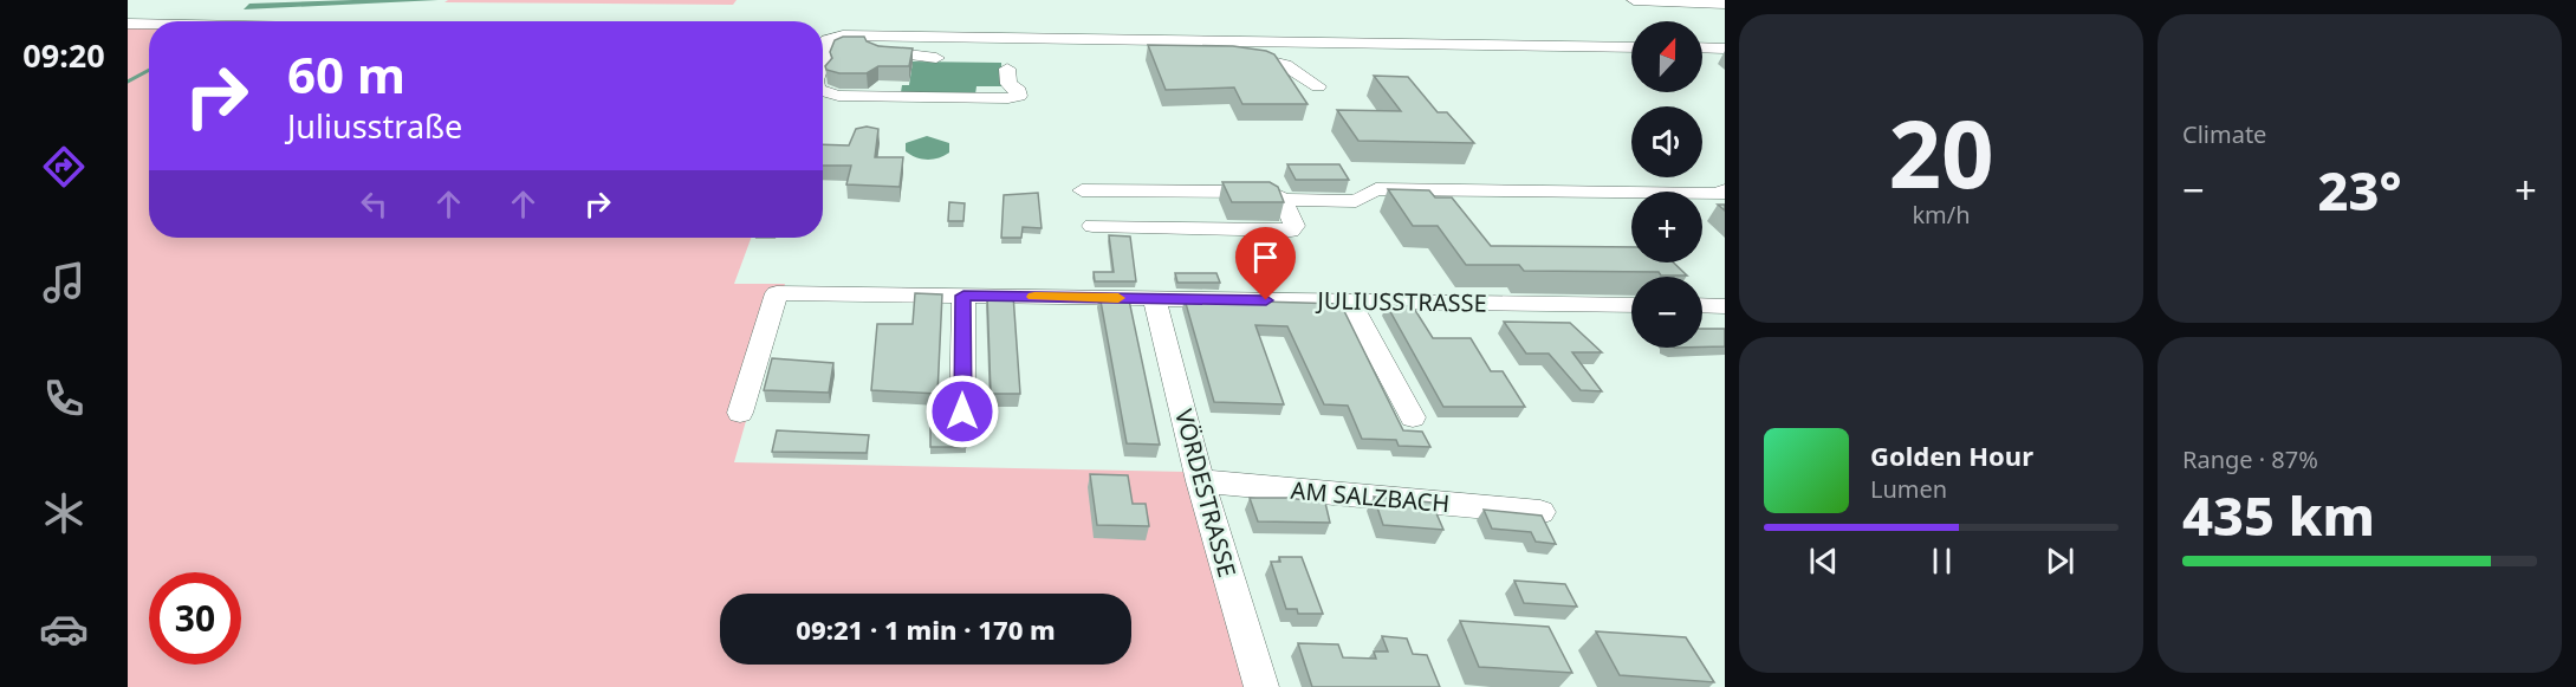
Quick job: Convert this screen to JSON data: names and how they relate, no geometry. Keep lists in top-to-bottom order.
{
  "streets": {
    "street": ["JULIUSSTRASSE", "VÖRDESTRASSE", "AM SALZBACH"]
  },
  "crossings": [
    ["JULIUSSTRASSE", "VÖRDESTRASSE"],
    ["VÖRDESTRASSE", "AM SALZBACH"]
  ],
  "north": "top",
  "page": {
    "tabs": "09:20",
    "tile": [
      ["20", "km/h"],
      "Climate",
      ["Range · 87%", "435 km"]
    ],
    "map_buttons": ["+", "−"],
    "turn": ["60 m", "Juliusstraße"],
    "heat": ["−", "23°", "+"],
    "song": ["Golden Hour", "Lumen"],
    "limit": "30",
    "trip": "09:21 · 1 min · 170 m"
  }
}
